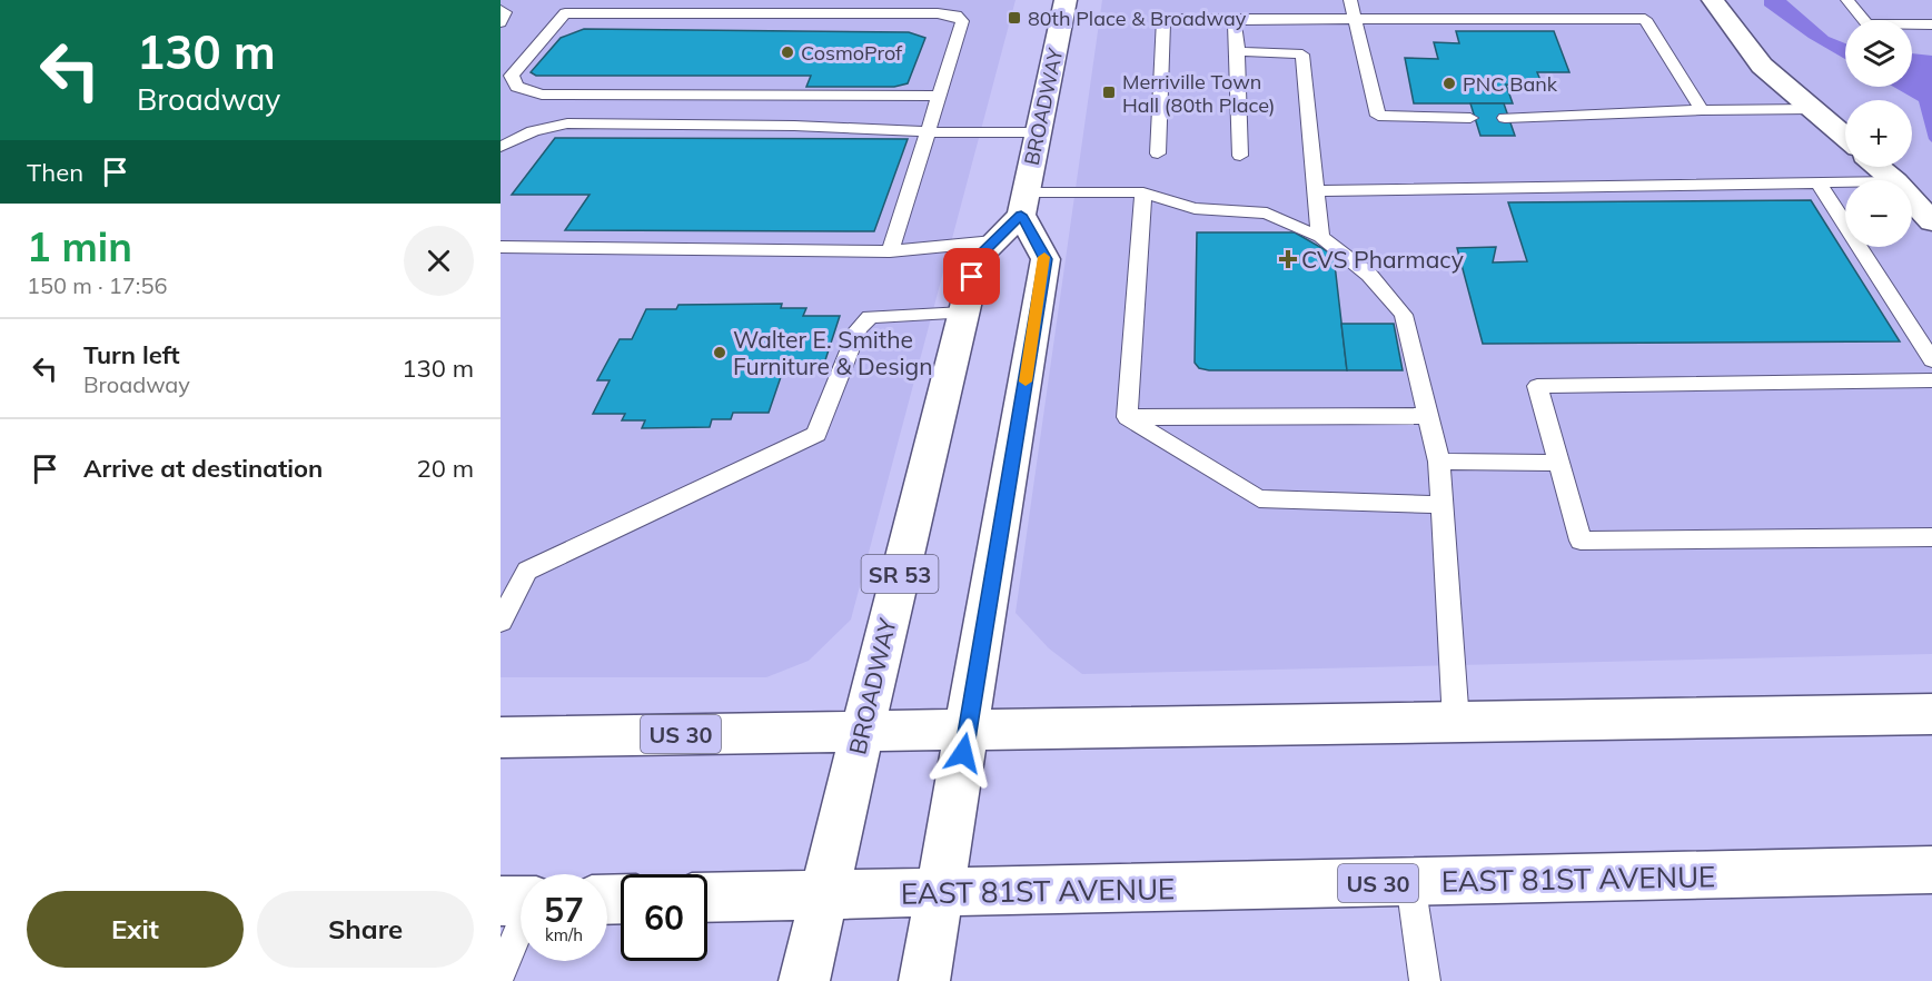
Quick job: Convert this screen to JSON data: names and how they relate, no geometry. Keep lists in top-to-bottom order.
{
  "streets": {
    "main road": [
      "BROADWAY",
      "SR 53",
      "US 30",
      "EAST 81ST AVENUE"
    ]
  },
  "crossings": [
    ["BROADWAY", "US 30"],
    ["BROADWAY", "EAST 81ST AVENUE"],
    ["US 30", "EAST 81ST AVENUE"]
  ],
  "places": {
    "transit": ["80th Place & Broadway", "Merriville Town Hall (80th Place)"],
    "other": ["CosmoProf", "PNC Bank", "Walter E. Smithe Furniture & Design"],
    "health": ["CVS Pharmacy"]
  },
  "page": {
    "turn": ["130 m", "Broadway"],
    "map_buttons": ["+", "−"],
    "then": "Then",
    "heading": ["1 min", "150 m · 17:56"],
    "list": [
      {
        "name": "Turn left",
        "note": "Broadway",
        "value": "130 m"
      },
      {
        "name": "Arrive at destination",
        "value": "20 m"
      }
    ],
    "speed": "57 km/h",
    "limit": "60",
    "buttons": ["Exit", "Share"]
  }
}
